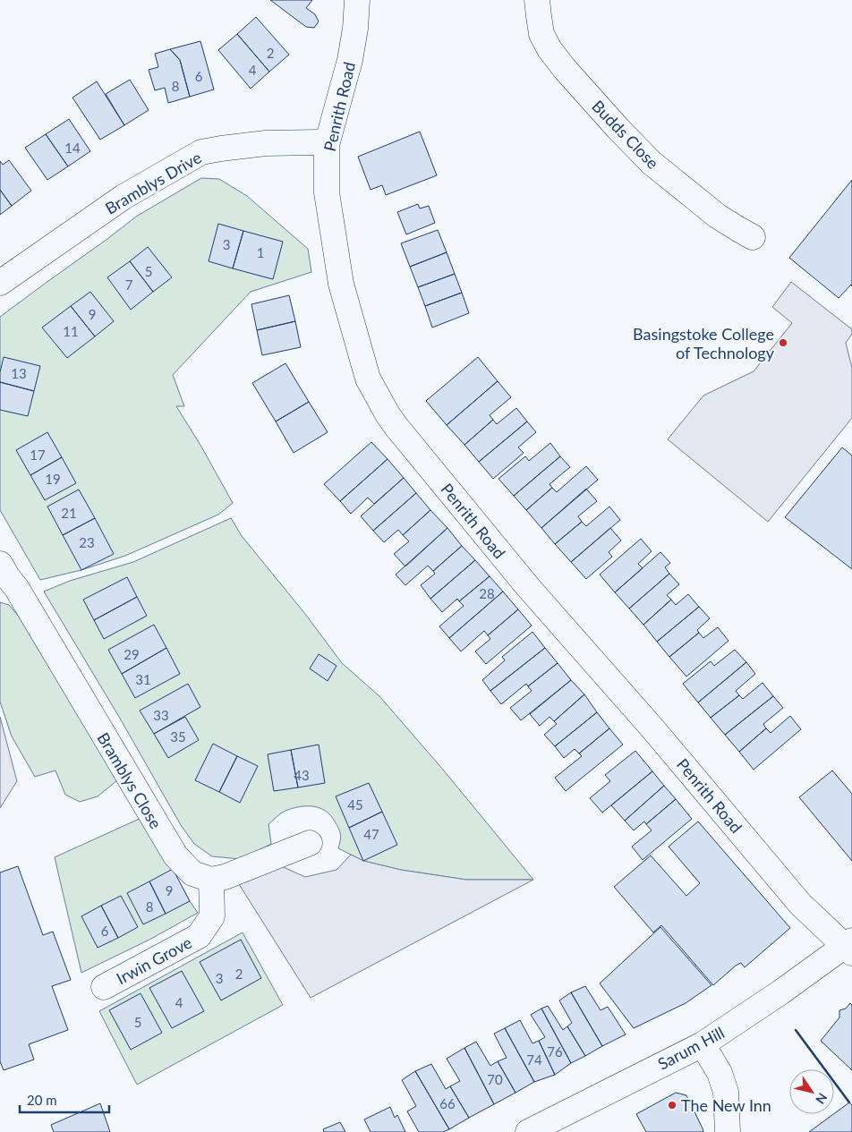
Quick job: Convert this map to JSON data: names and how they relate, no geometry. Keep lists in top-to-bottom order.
{
  "streets": {
    "street": [
      "Penrith Road",
      "Budds Close",
      "Bramblys Drive",
      "Bramblys Close",
      "Irwin Grove",
      "Sarum Hill"
    ]
  },
  "crossings": [
    ["Penrith Road", "Bramblys Drive"],
    ["Penrith Road", "Sarum Hill"],
    ["Bramblys Close", "Irwin Grove"]
  ],
  "places": ["Basingstoke College of Technology", "The New Inn"],
  "house_numbers": [
    "2",
    "4",
    "6",
    "8",
    "14",
    "3",
    "1",
    "5",
    "7",
    "9",
    "11",
    "13",
    "17",
    "19",
    "21",
    "23",
    "28",
    "29",
    "31",
    "33",
    "35",
    "43",
    "45",
    "47",
    "9",
    "8",
    "6",
    "2",
    "3",
    "4",
    "5",
    "76",
    "74",
    "70",
    "66"
  ],
  "scale_bar": "20 m",
  "north": "bottom right"
}
